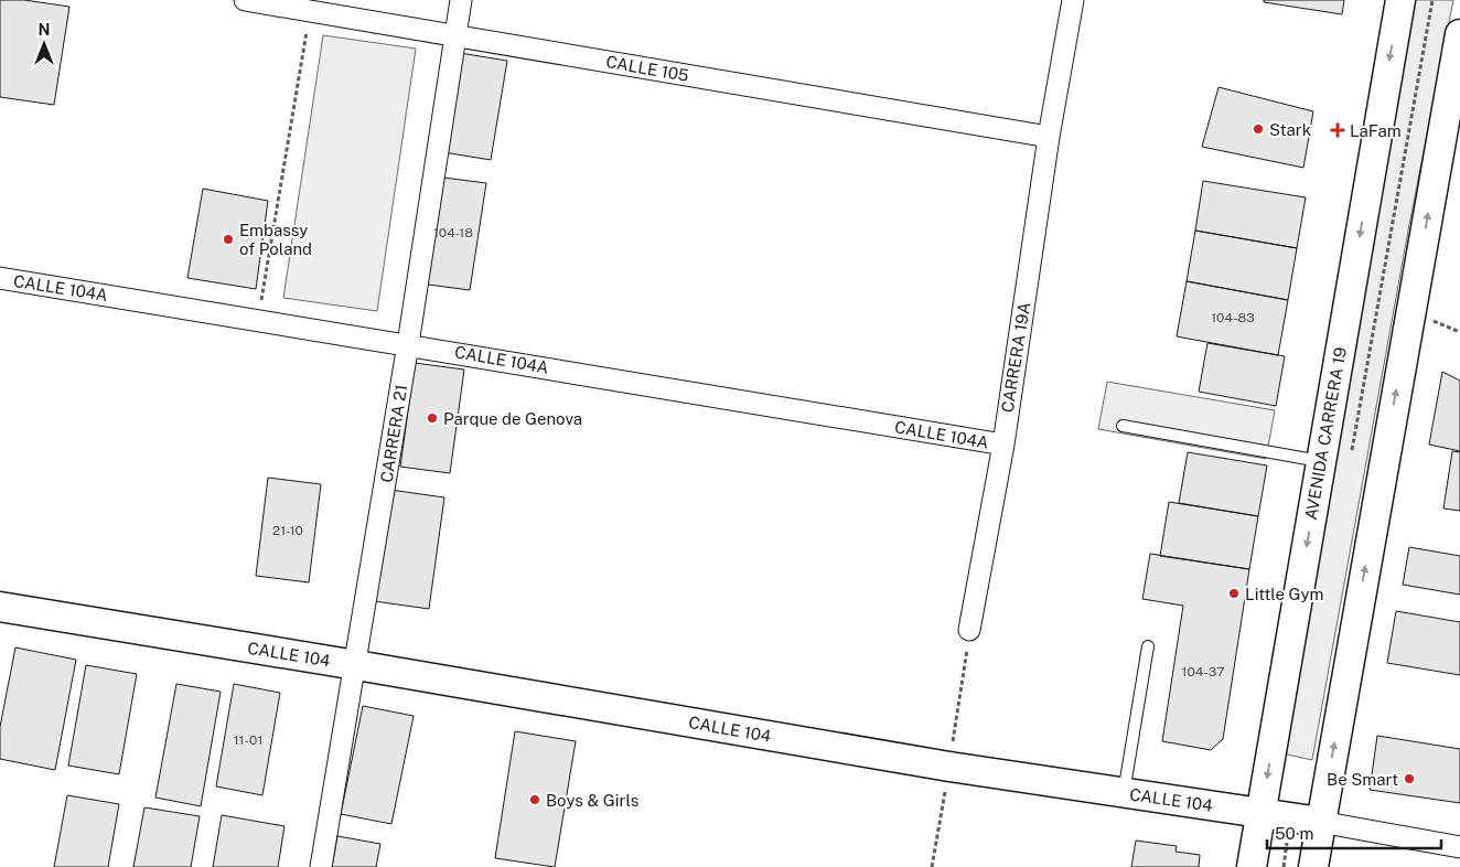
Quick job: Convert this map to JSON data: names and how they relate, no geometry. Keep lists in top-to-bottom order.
{
  "streets": {
    "main road": ["AVENIDA CARRERA 19", "CALLE 104"],
    "street": [
      "CALLE 105",
      "CALLE 104A",
      "CARRERA 19A",
      "CARRERA 21"
    ]
  },
  "crossings": [
    ["CALLE 105", "CARRERA 19A"],
    ["CALLE 105", "CARRERA 21"],
    ["CALLE 104A", "CARRERA 19A"],
    ["CALLE 104A", "CARRERA 21"],
    ["CARRERA 21", "CALLE 104"],
    ["AVENIDA CARRERA 19", "CALLE 104"]
  ],
  "places": {
    "other": [
      "Stark",
      "Embassy of Poland",
      "Parque de Genova",
      "Little Gym",
      "Be Smart",
      "Boys & Girls"
    ],
    "health": ["LaFam"]
  },
  "house_numbers": [
    "104-18",
    "104-83",
    "21-10",
    "104-37",
    "11-01"
  ],
  "scale_bar": "50 m",
  "north": "top"
}
